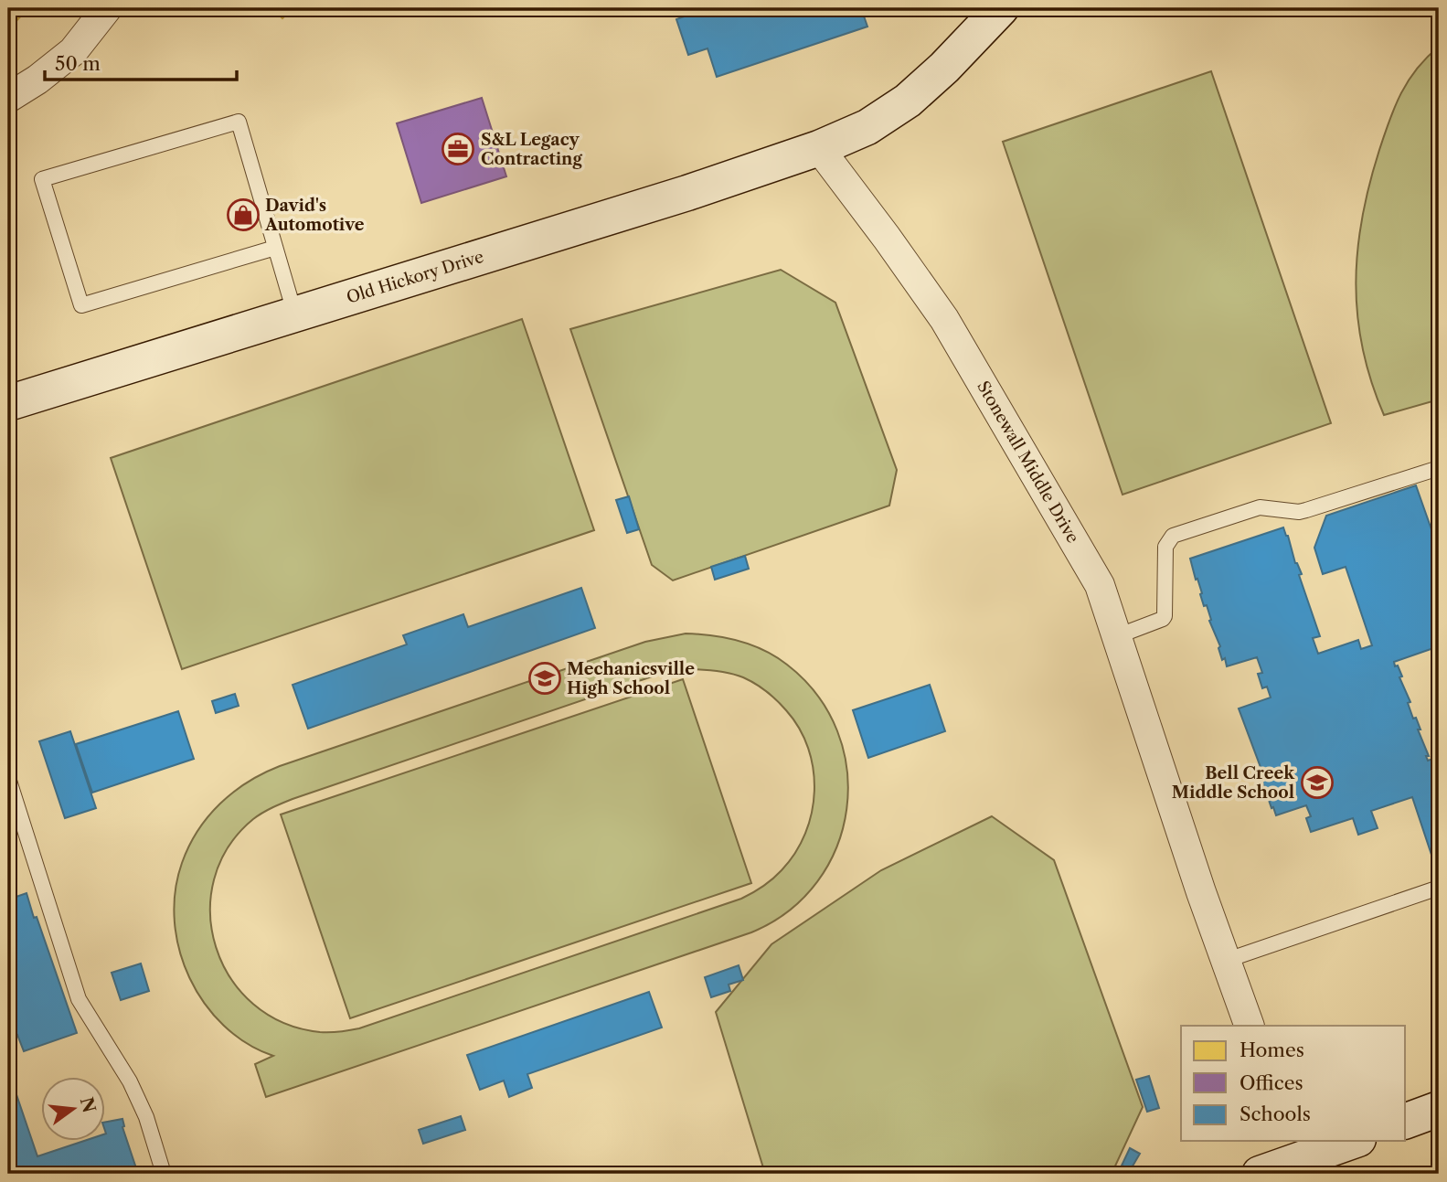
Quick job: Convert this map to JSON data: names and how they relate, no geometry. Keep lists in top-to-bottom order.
{
  "streets": {
    "street": ["Old Hickory Drive", "Stonewall Middle Drive"]
  },
  "crossings": [
    ["Old Hickory Drive", "Stonewall Middle Drive"]
  ],
  "places": {
    "office": ["S&L Legacy Contracting"],
    "shop": ["David's Automotive"],
    "school or university": ["Mechanicsville High School", "Bell Creek Middle School"]
  },
  "legend": ["Homes", "Offices", "Schools"],
  "scale_bar": "50 m",
  "north": "right"
}
